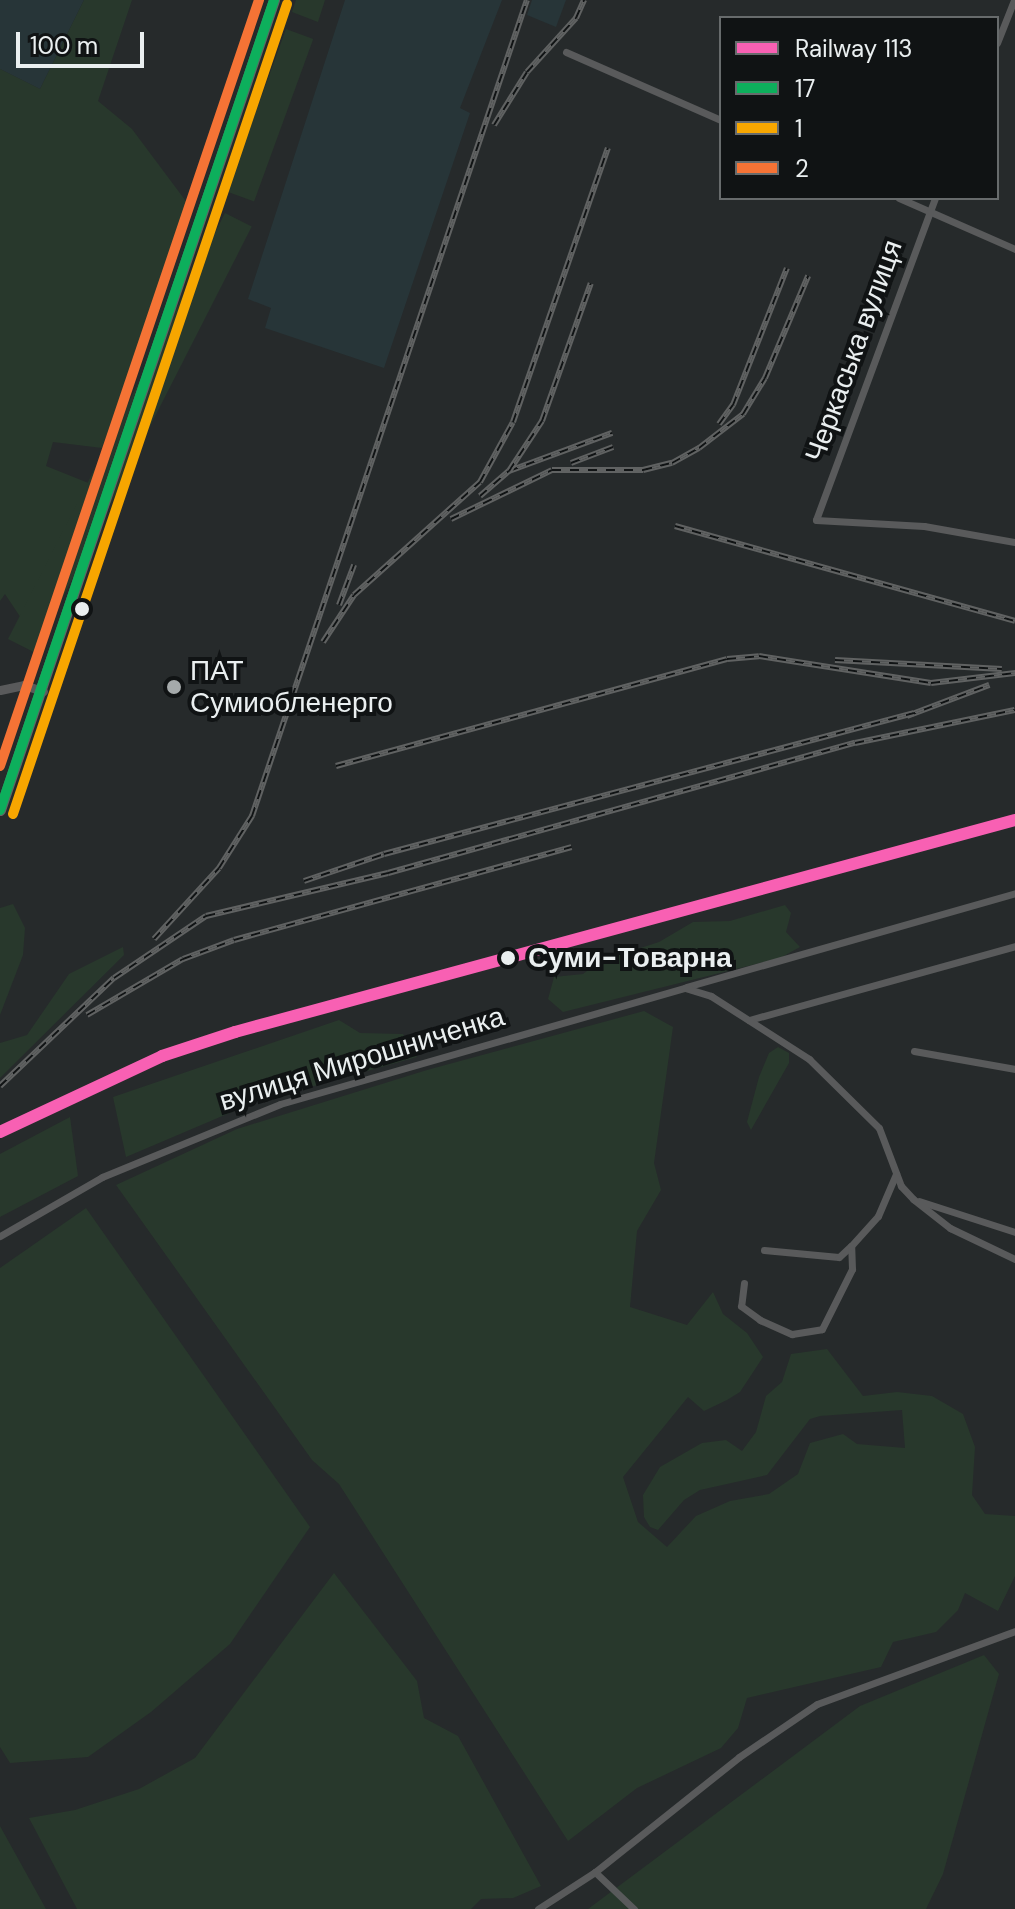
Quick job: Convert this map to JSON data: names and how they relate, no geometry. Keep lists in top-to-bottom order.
{
  "streets": {
    "street": ["Черкаська вулиця", "вулиця Мирошниченка"]
  },
  "places": ["ПАТ Сумиобленерго", "Суми-Товарна"],
  "lines": [
    "transit line 17",
    "transit line 2",
    "transit line 1",
    "rail line 113"
  ],
  "legend": [
    "Railway 113",
    "17",
    "1",
    "2"
  ],
  "scale_bar": "100 m"
}
